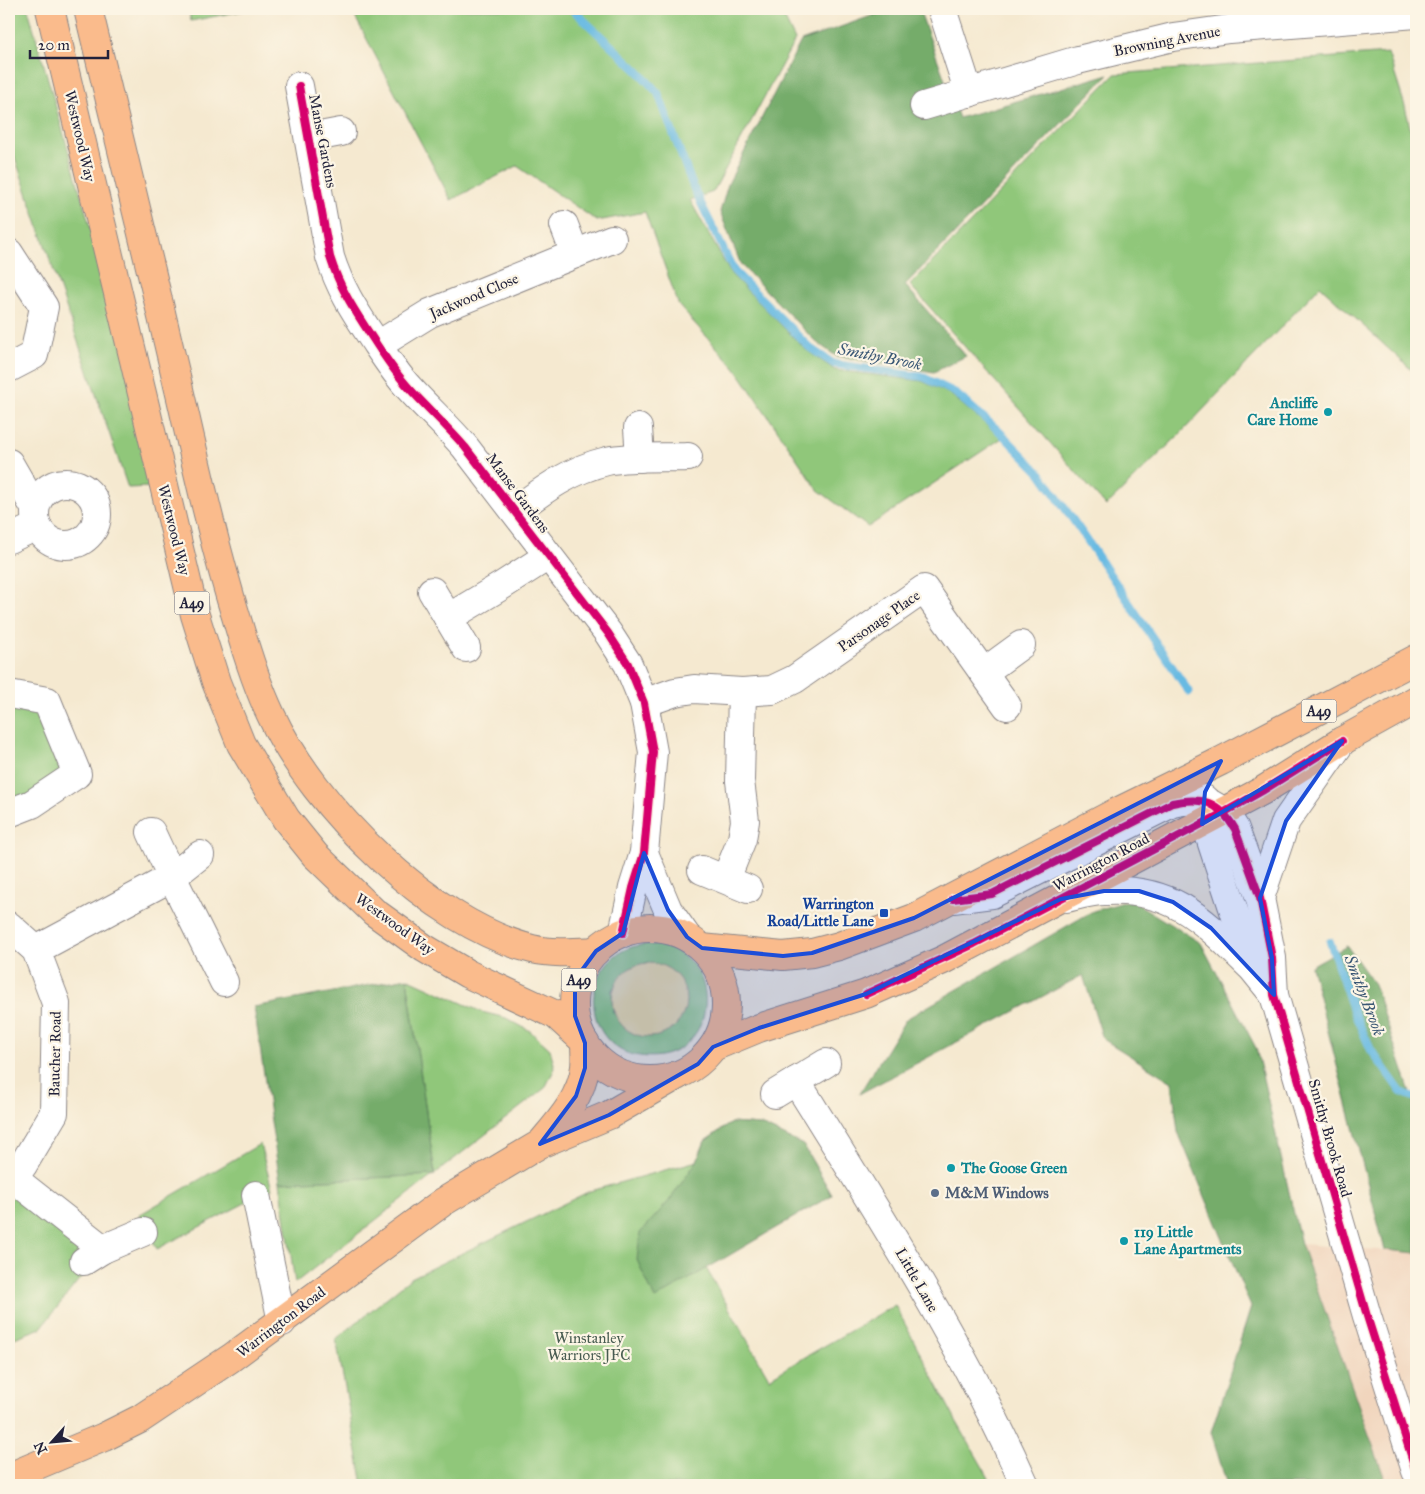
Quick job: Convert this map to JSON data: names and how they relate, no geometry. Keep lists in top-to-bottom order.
{
  "streets": {
    "main road": ["Westwood Way", "A49", "Warrington Road"],
    "street": [
      "Browning Avenue",
      "Manse Gardens",
      "Jackwood Close",
      "Parsonage Place",
      "Baucher Road",
      "Smithy Brook Road",
      "Little Lane"
    ]
  },
  "crossings": [
    ["Westwood Way", "Manse Gardens"],
    ["Westwood Way", "A49"],
    ["Westwood Way", "Warrington Road"],
    ["Manse Gardens", "Jackwood Close"],
    ["Manse Gardens", "A49"],
    ["Manse Gardens", "Parsonage Place"],
    ["Manse Gardens", "Warrington Road"],
    ["A49", "Warrington Road"],
    ["Warrington Road", "Smithy Brook Road"]
  ],
  "water": ["Smithy Brook"],
  "parks": ["Winstanley Warriors JFC"],
  "places": {
    "other": [
      "Ancliffe Care Home",
      "The Goose Green",
      "M&M Windows",
      "119 Little Lane Apartments"
    ],
    "transit": ["Warrington Road/Little Lane"]
  },
  "scale_bar": "20 m",
  "north": "bottom left"
}
